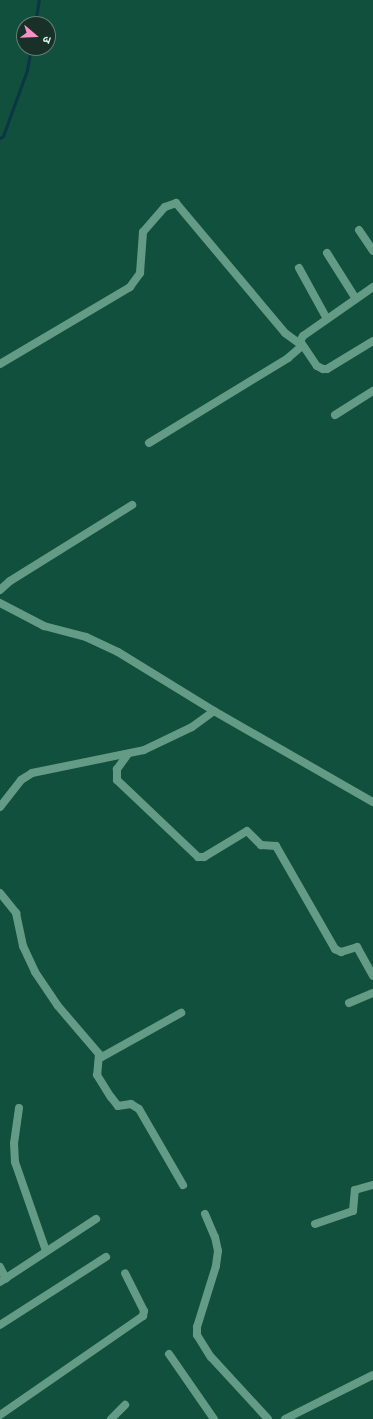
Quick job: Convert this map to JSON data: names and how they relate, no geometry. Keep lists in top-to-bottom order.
{
  "north": "right"
}
